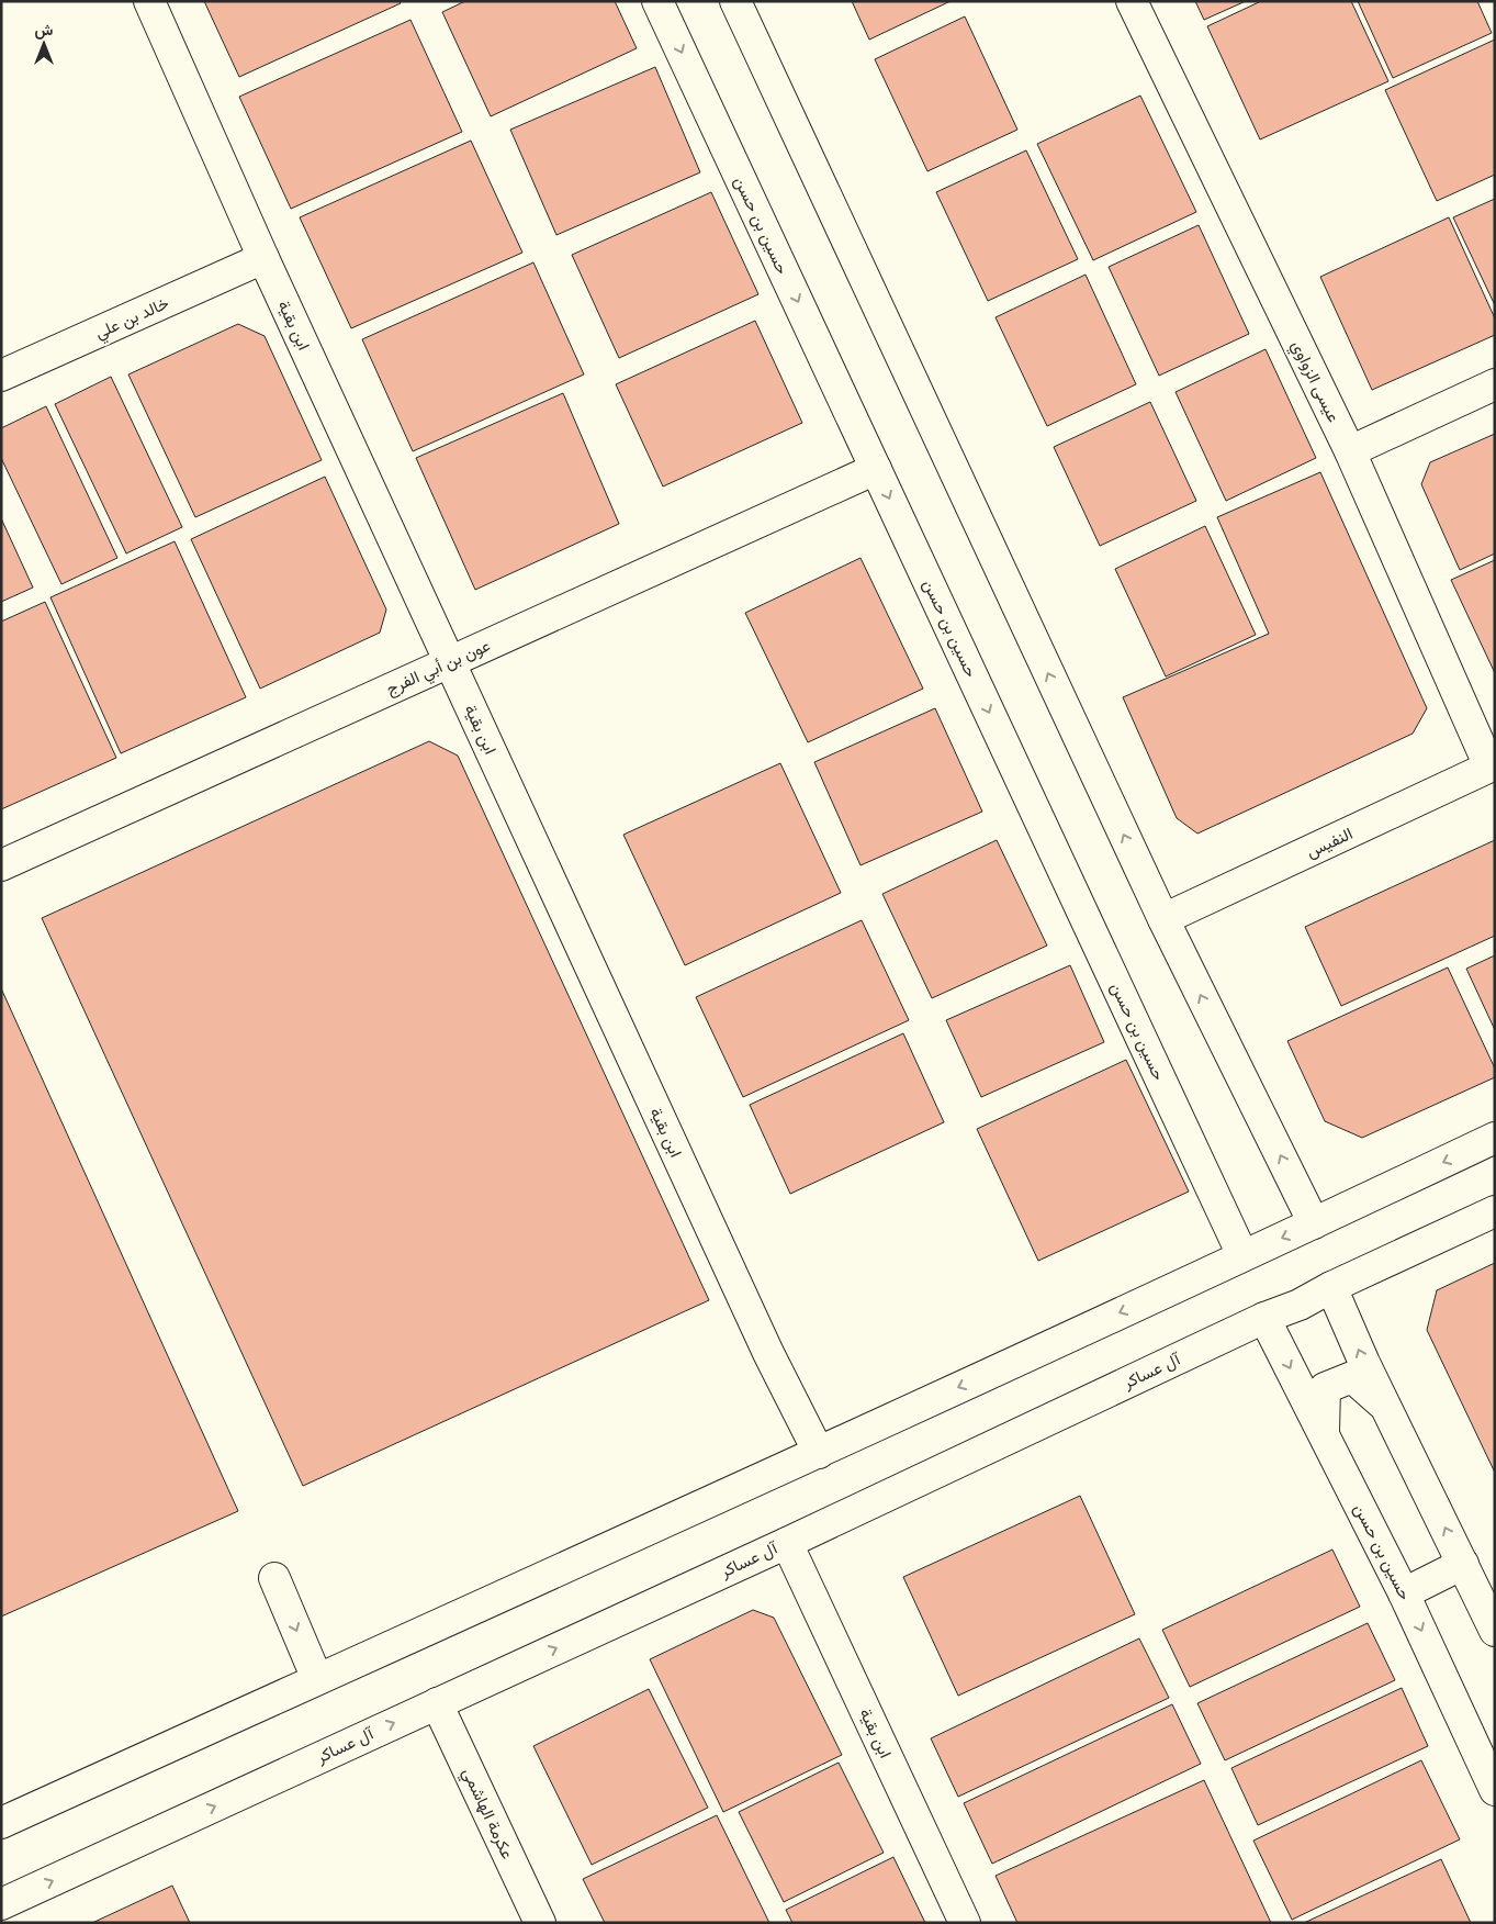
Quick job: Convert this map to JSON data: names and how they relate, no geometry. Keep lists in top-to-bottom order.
{
  "streets": {
    "street": [
      "حسين بن حسن",
      "خالد بن علي",
      "ابن بقية",
      "عيسى الزواوي",
      "عون بن أبي الفرج",
      "النفيس",
      "آل عساكر",
      "عكرمة الهاشمي"
    ]
  },
  "crossings": [
    ["حسين بن حسن", "عون بن أبي الفرج"],
    ["حسين بن حسن", "آل عساكر"],
    ["خالد بن علي", "ابن بقية"],
    ["ابن بقية", "عون بن أبي الفرج"],
    ["ابن بقية", "آل عساكر"],
    ["عيسى الزواوي", "النفيس"],
    ["آل عساكر", "عكرمة الهاشمي"]
  ],
  "north": "top"
}
